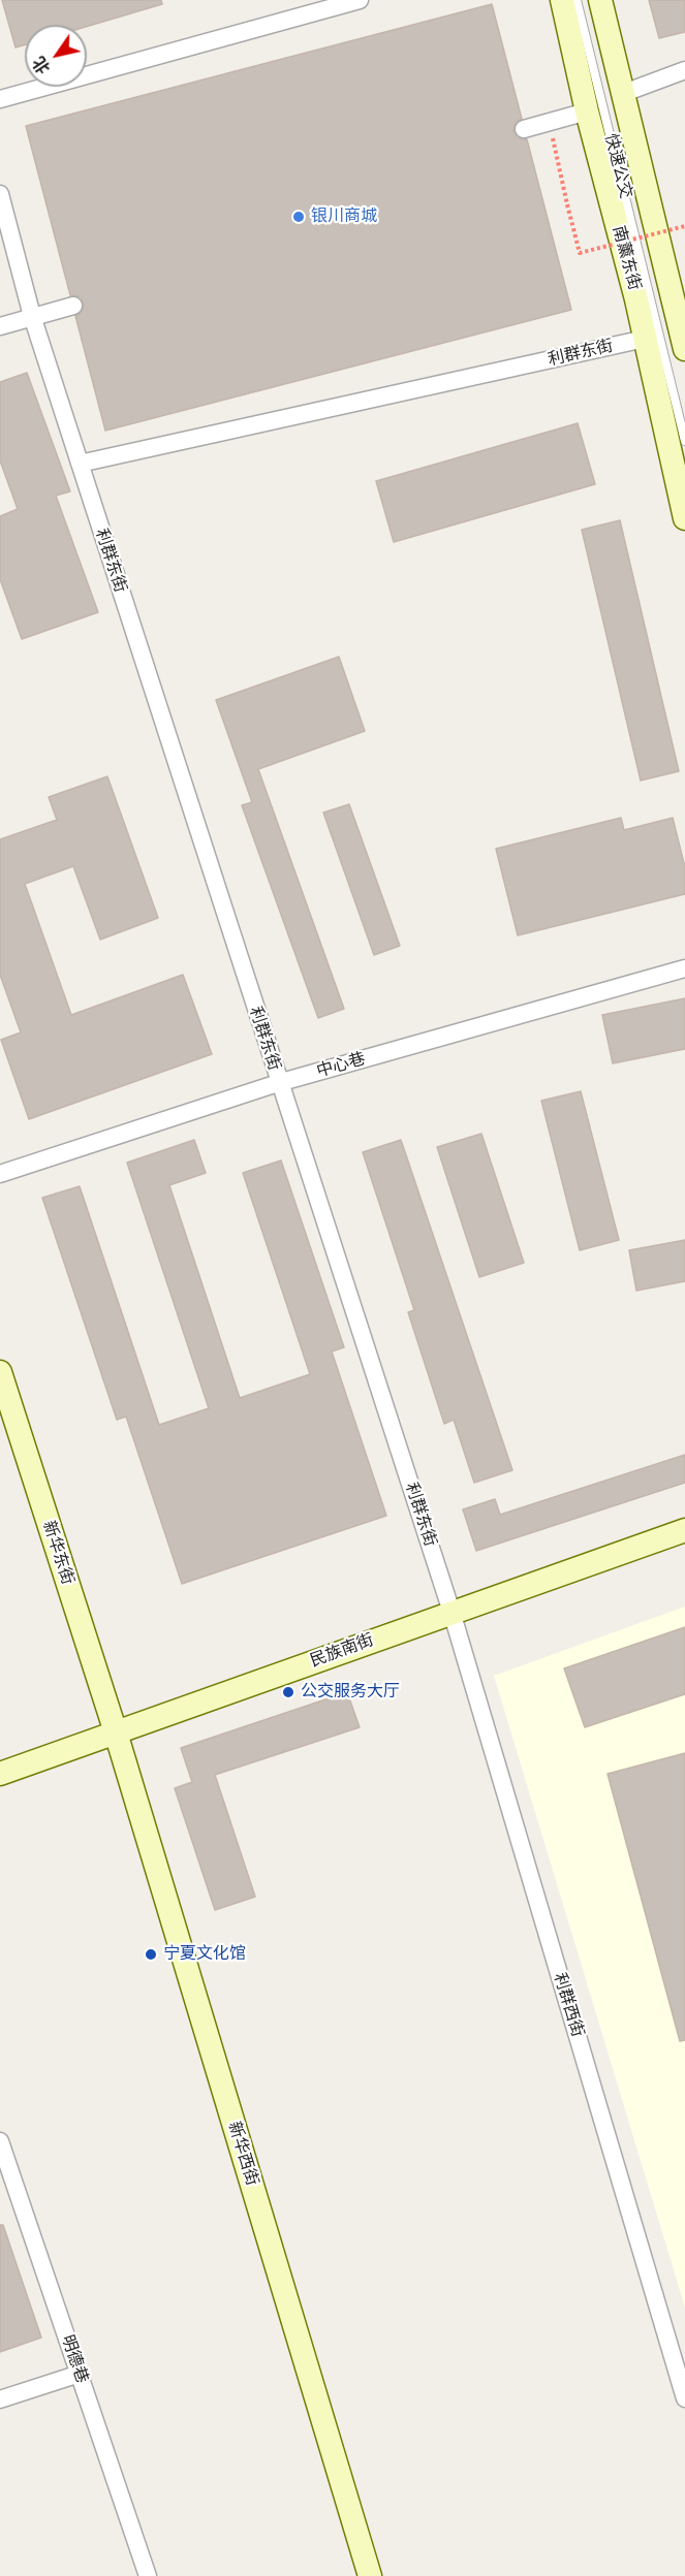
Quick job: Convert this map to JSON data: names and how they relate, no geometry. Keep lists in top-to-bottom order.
{
  "streets": {
    "street": [
      "南薰东街",
      "利群东街",
      "中心巷",
      "新华东街",
      "民族南街",
      "利群西街",
      "新华西街",
      "明德巷"
    ],
    "lane": ["快速公交"]
  },
  "crossings": [
    ["南薰东街", "利群东街"],
    ["利群东街", "中心巷"],
    ["利群东街", "民族南街"],
    ["利群东街", "利群西街"],
    ["新华东街", "民族南街"],
    ["新华东街", "新华西街"],
    ["民族南街", "利群西街"],
    ["民族南街", "新华西街"]
  ],
  "places": ["银川商城", "公交服务大厅", "宁夏文化馆"],
  "north": "bottom left"
}
